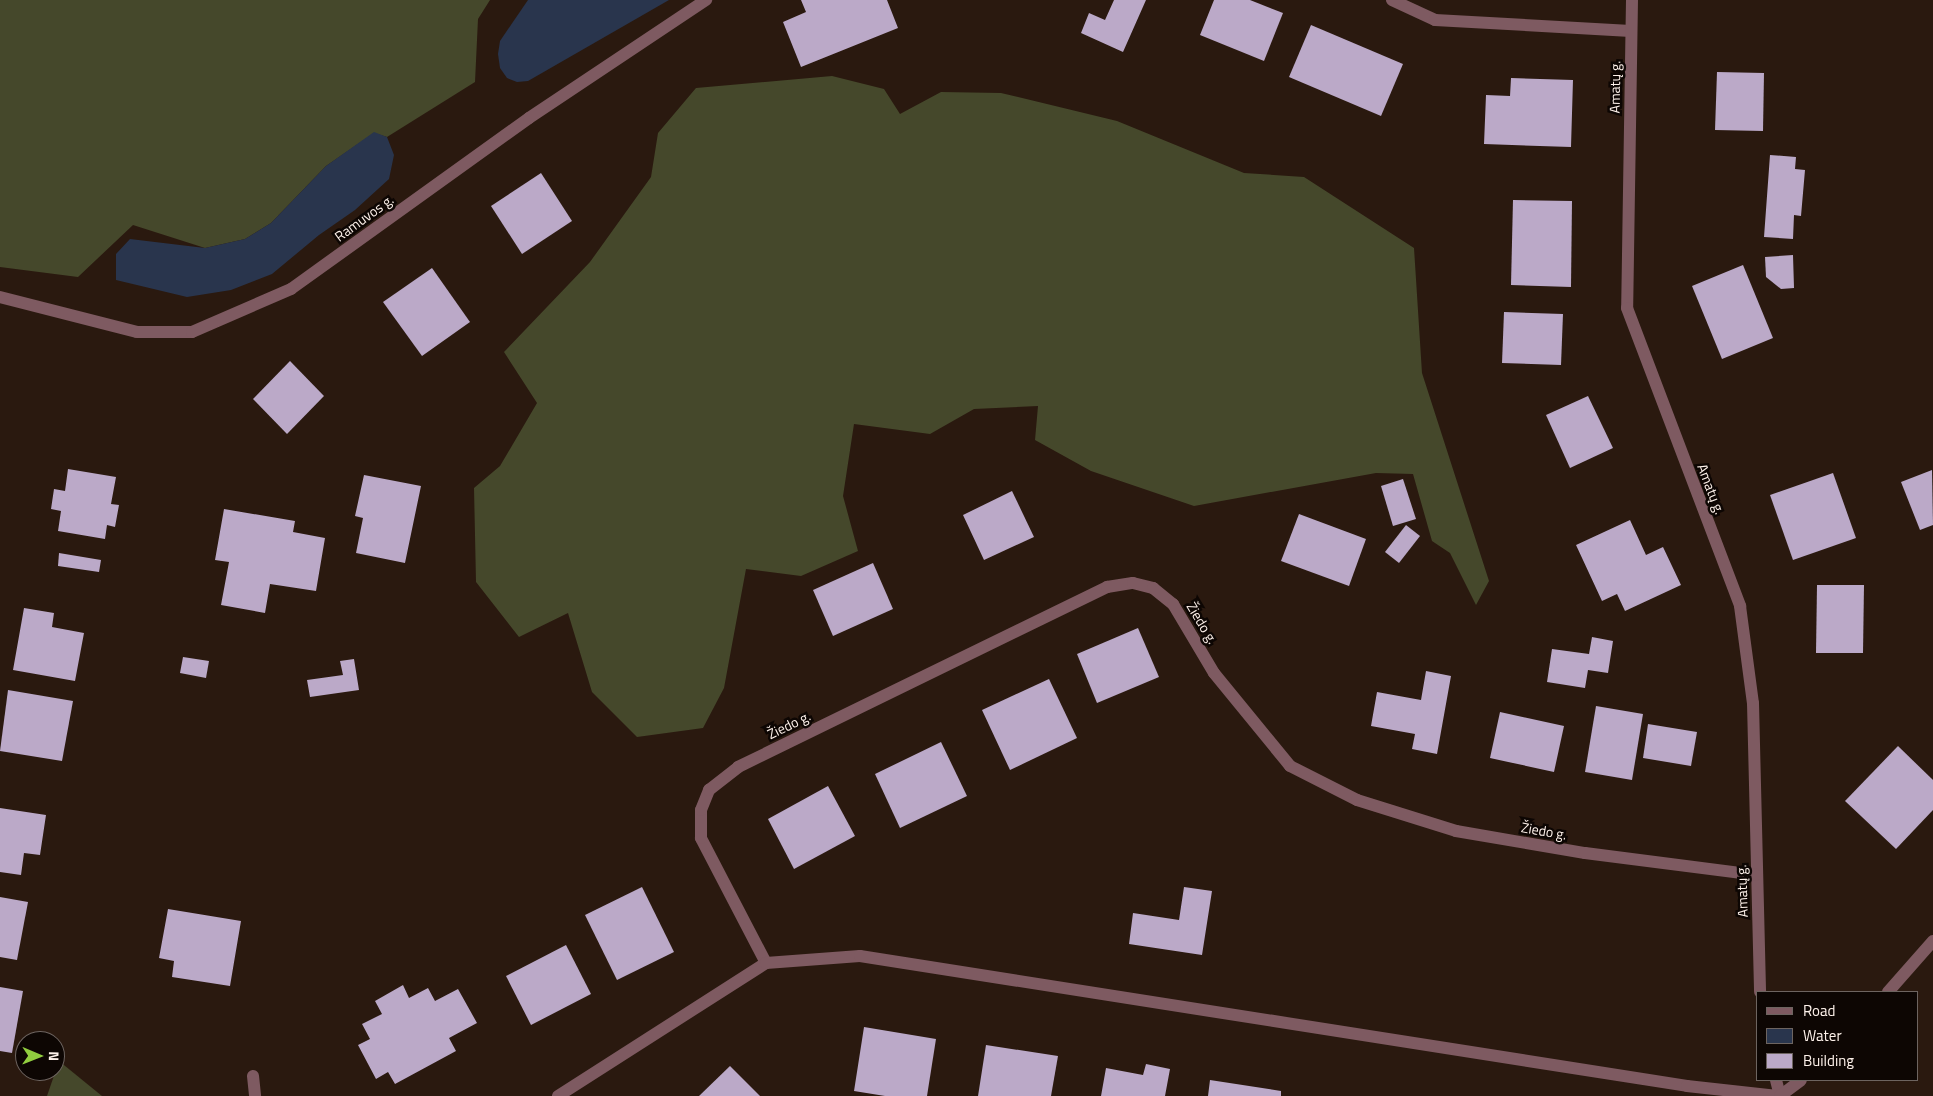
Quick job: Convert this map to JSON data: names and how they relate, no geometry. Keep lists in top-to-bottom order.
{
  "streets": {
    "street": ["Amatų g.", "Ramuvos g.", "Žiedo g."]
  },
  "crossings": [
    ["Amatų g.", "Žiedo g."]
  ],
  "legend": ["Road", "Water", "Building"],
  "north": "right"
}
